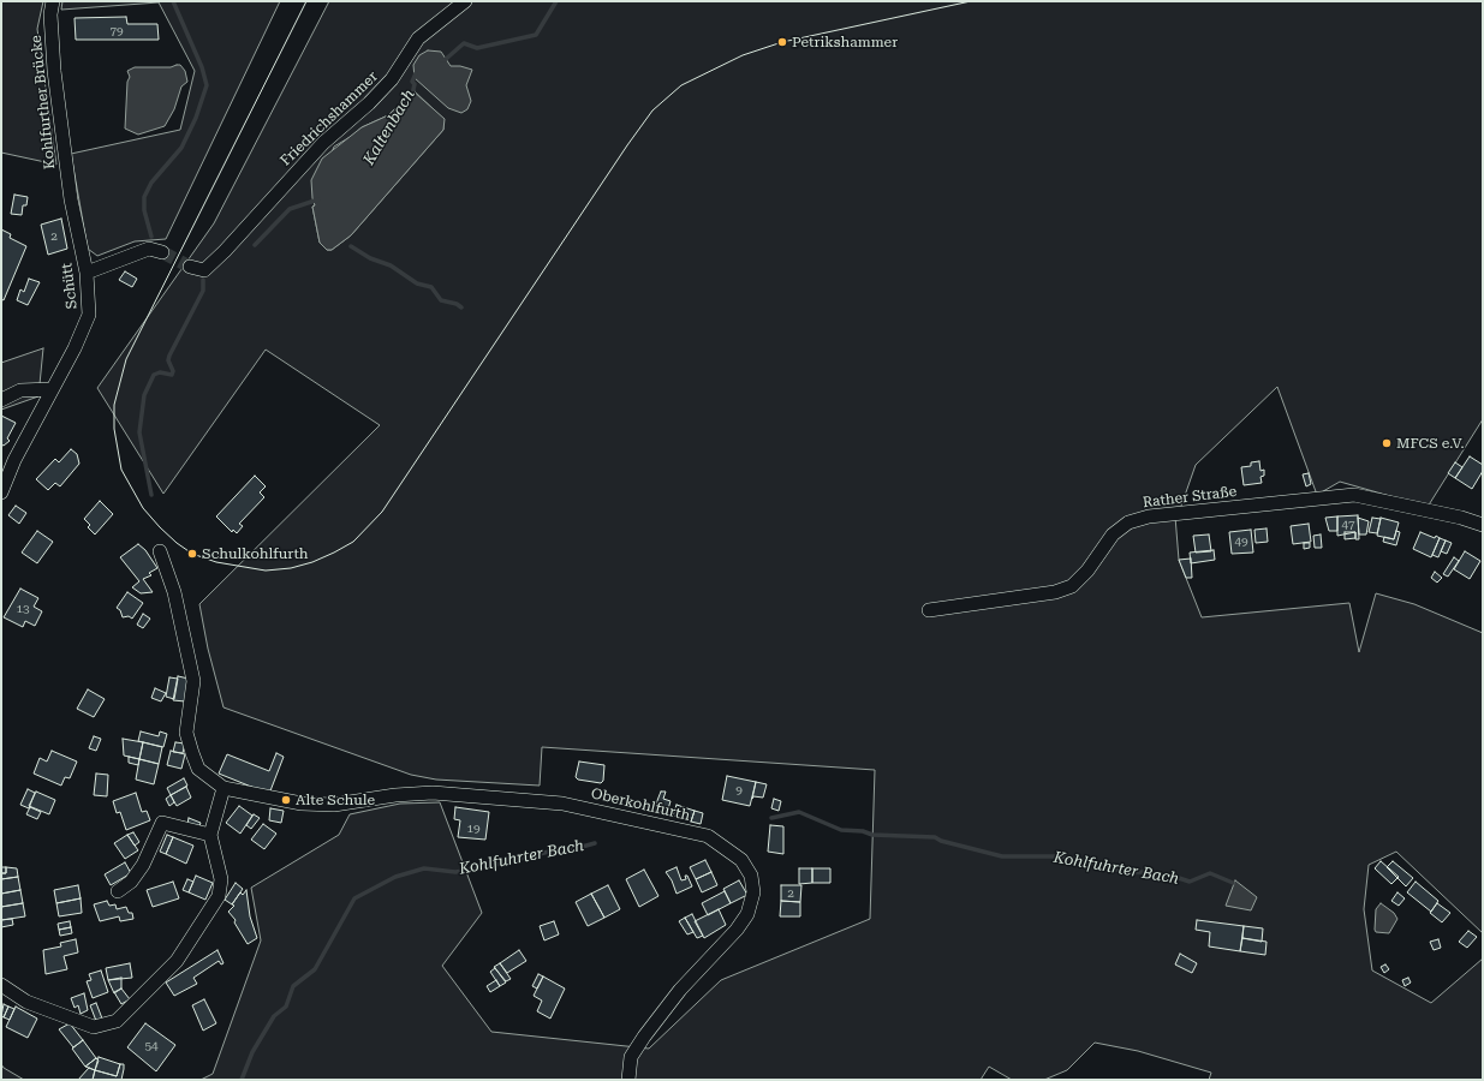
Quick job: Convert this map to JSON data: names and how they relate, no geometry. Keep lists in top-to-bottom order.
{
  "streets": {
    "street": [
      "Kohlfurther Brücke",
      "Friedrichshammer",
      "Schütt",
      "Rather Straße",
      "Oberkohlfurth"
    ]
  },
  "crossings": [
    ["Kohlfurther Brücke", "Schütt"]
  ],
  "water": ["Kaltenbach", "Kohlfuhrter Bach"],
  "places": [
    "Petrikshammer",
    "MFCS e.V.",
    "Schulkohlfurth",
    "Alte Schule"
  ],
  "house_numbers": [
    "79",
    "2",
    "47",
    "49",
    "13",
    "9",
    "19",
    "2",
    "54"
  ]
}
